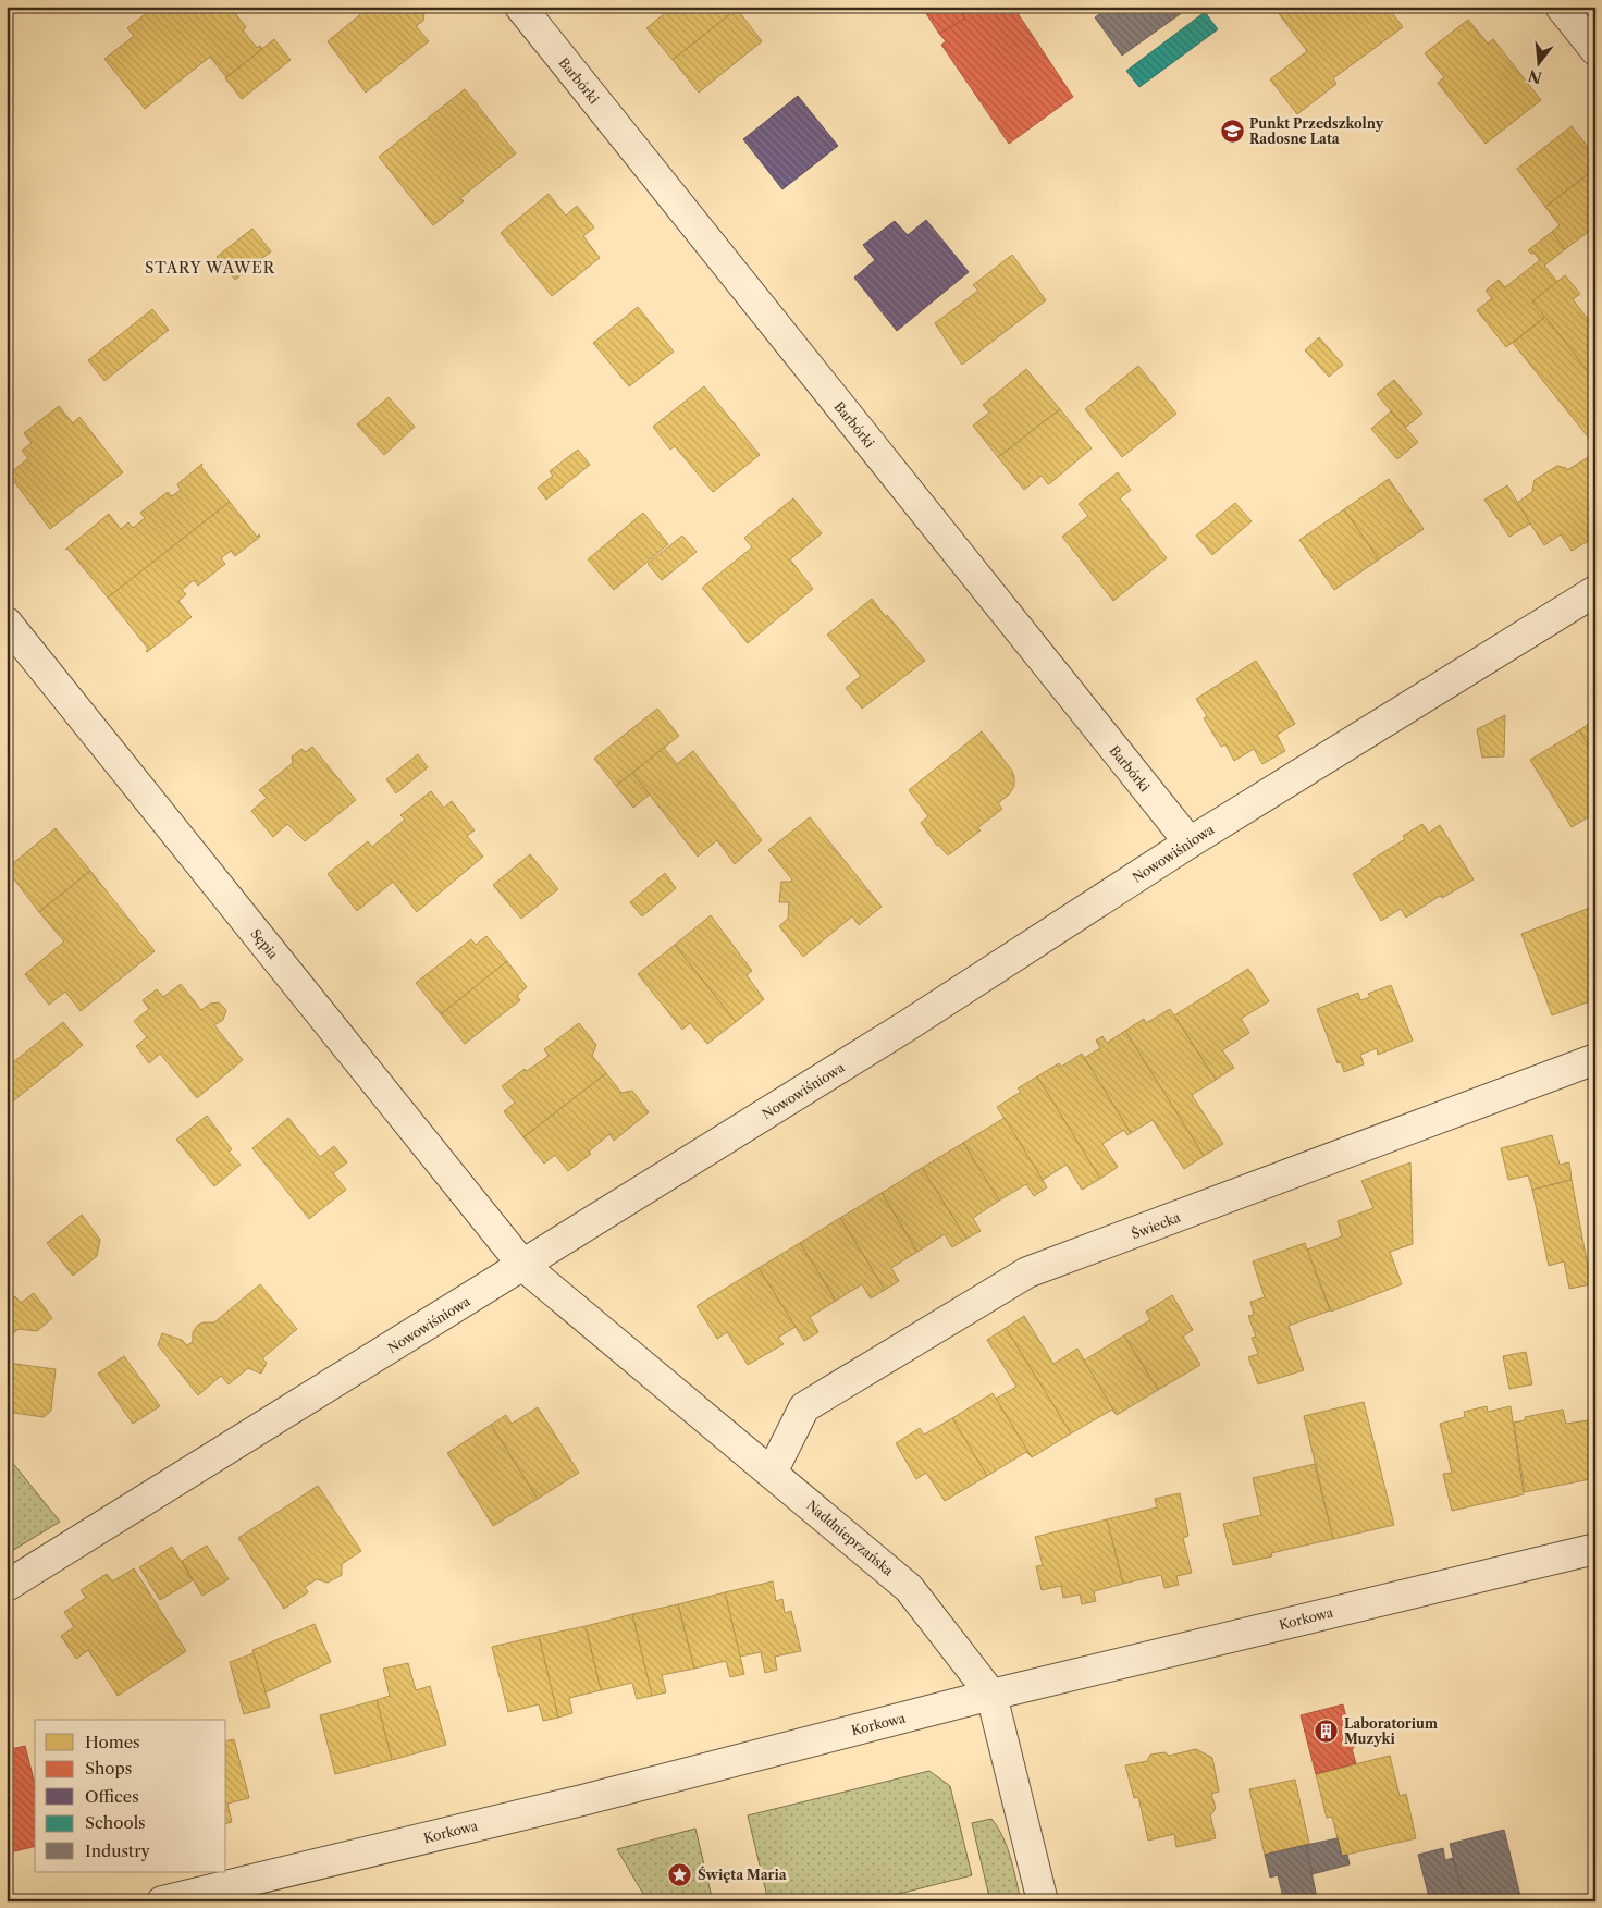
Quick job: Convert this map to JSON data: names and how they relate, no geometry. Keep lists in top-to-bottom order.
{
  "streets": {
    "street": [
      "Barbórki",
      "Nowowiśniowa",
      "Sępia",
      "Świecka",
      "Naddnieprzańska",
      "Korkowa"
    ]
  },
  "crossings": [
    ["Barbórki", "Nowowiśniowa"],
    ["Nowowiśniowa", "Sępia"],
    ["Nowowiśniowa", "Naddnieprzańska"],
    ["Sępia", "Naddnieprzańska"],
    ["Świecka", "Naddnieprzańska"],
    ["Naddnieprzańska", "Korkowa"]
  ],
  "districts": ["STARY WAWER"],
  "places": {
    "school or university": ["Punkt Przedszkolny Radosne Lata"],
    "building": ["Laboratorium Muzyki"],
    "place": ["Święta Maria"]
  },
  "legend": [
    "Homes",
    "Shops",
    "Offices",
    "Schools",
    "Industry"
  ],
  "north": "bottom"
}
